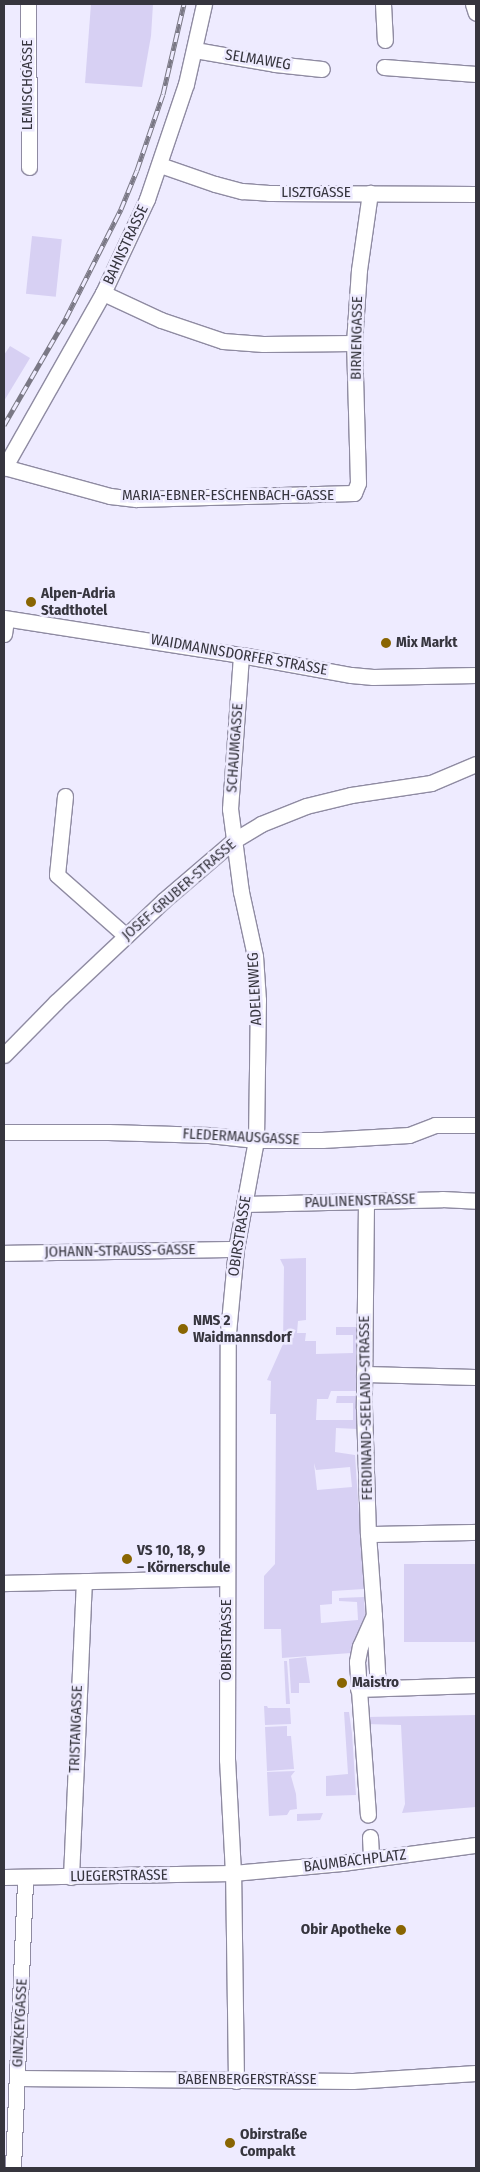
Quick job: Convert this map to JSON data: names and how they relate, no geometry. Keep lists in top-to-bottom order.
{
  "streets": {
    "street": [
      "SELMAWEG",
      "LEMISCHGASSE",
      "LISZTGASSE",
      "BAHNSTRASSE",
      "BIRNENGASSE",
      "MARIA-EBNER-ESCHENBACH-GASSE",
      "WAIDMANNSDORFER STRASSE",
      "SCHAUMGASSE",
      "JOSEF-GRUBER-STRASSE",
      "ADELENWEG",
      "FLEDERMAUSGASSE",
      "PAULINENSTRASSE",
      "OBIRSTRASSE",
      "JOHANN-STRAUSS-GASSE",
      "FERDINAND-SEELAND-STRASSE",
      "TRISTANGASSE",
      "BAUMBACHPLATZ",
      "LUEGERSTRASSE",
      "GINZKEYGASSE",
      "BABENBERGERSTRASSE"
    ]
  },
  "crossings": [
    ["SELMAWEG", "BAHNSTRASSE"],
    ["LISZTGASSE", "BAHNSTRASSE"],
    ["LISZTGASSE", "BIRNENGASSE"],
    ["BAHNSTRASSE", "MARIA-EBNER-ESCHENBACH-GASSE"],
    ["BIRNENGASSE", "MARIA-EBNER-ESCHENBACH-GASSE"],
    ["WAIDMANNSDORFER STRASSE", "SCHAUMGASSE"],
    ["SCHAUMGASSE", "JOSEF-GRUBER-STRASSE"],
    ["SCHAUMGASSE", "ADELENWEG"],
    ["JOSEF-GRUBER-STRASSE", "ADELENWEG"],
    ["ADELENWEG", "FLEDERMAUSGASSE"],
    ["ADELENWEG", "OBIRSTRASSE"],
    ["FLEDERMAUSGASSE", "OBIRSTRASSE"],
    ["PAULINENSTRASSE", "OBIRSTRASSE"],
    ["PAULINENSTRASSE", "FERDINAND-SEELAND-STRASSE"],
    ["OBIRSTRASSE", "JOHANN-STRAUSS-GASSE"],
    ["OBIRSTRASSE", "BAUMBACHPLATZ"],
    ["OBIRSTRASSE", "LUEGERSTRASSE"],
    ["OBIRSTRASSE", "BABENBERGERSTRASSE"],
    ["TRISTANGASSE", "LUEGERSTRASSE"],
    ["BAUMBACHPLATZ", "LUEGERSTRASSE"],
    ["LUEGERSTRASSE", "GINZKEYGASSE"],
    ["GINZKEYGASSE", "BABENBERGERSTRASSE"]
  ],
  "places": [
    "Alpen-Adria Stadthotel",
    "Mix Markt",
    "NMS 2 Waidmannsdorf",
    "VS 10, 18, 9 – Körnerschule",
    "Maistro",
    "Obir Apotheke",
    "Obirstraße Compakt"
  ]
}
